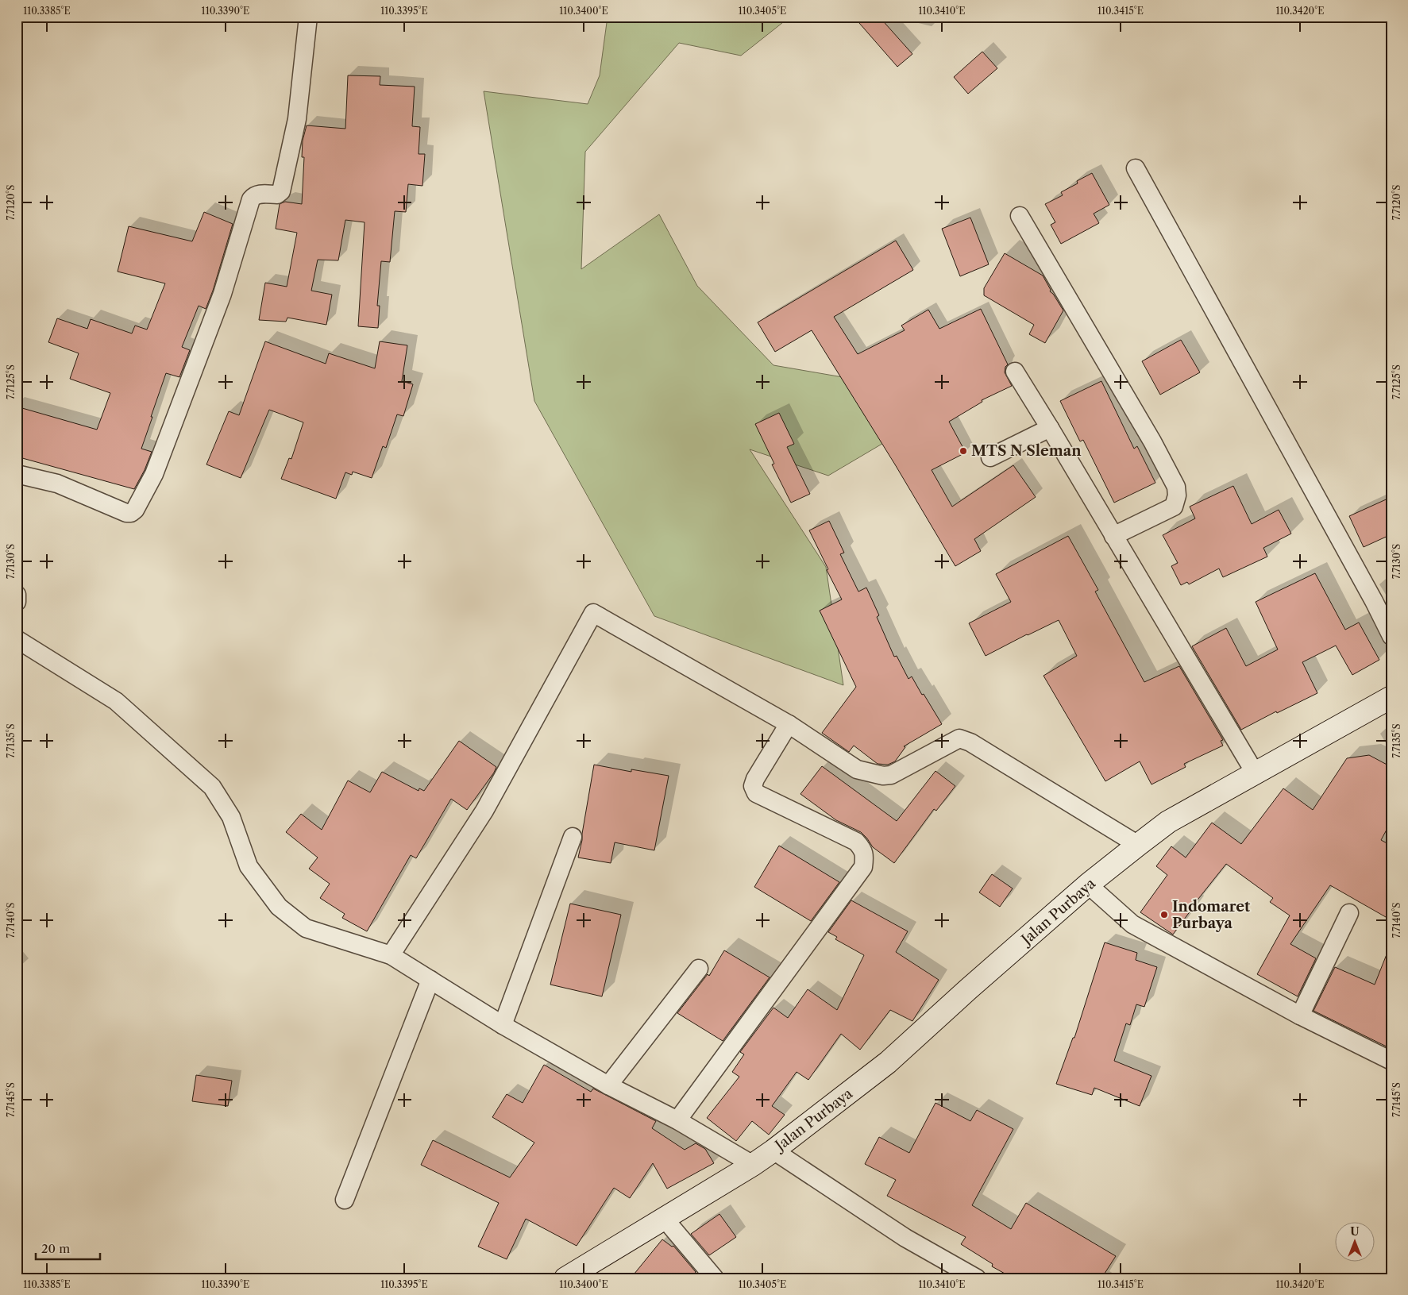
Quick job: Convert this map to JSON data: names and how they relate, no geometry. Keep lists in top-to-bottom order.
{
  "streets": {
    "main road": ["Jalan Purbaya"]
  },
  "places": ["MTS N Sleman", "Indomaret Purbaya"],
  "scale_bar": "20 m",
  "north": "top",
  "coordinates": [
    "110.3385°E",
    "110.3390°E",
    "110.3395°E",
    "110.3400°E",
    "110.3405°E",
    "110.3410°E",
    "110.3415°E",
    "110.3420°E",
    "7.7120°S",
    "7.7125°S",
    "7.7130°S",
    "7.7135°S",
    "7.7140°S",
    "7.7145°S"
  ]
}
